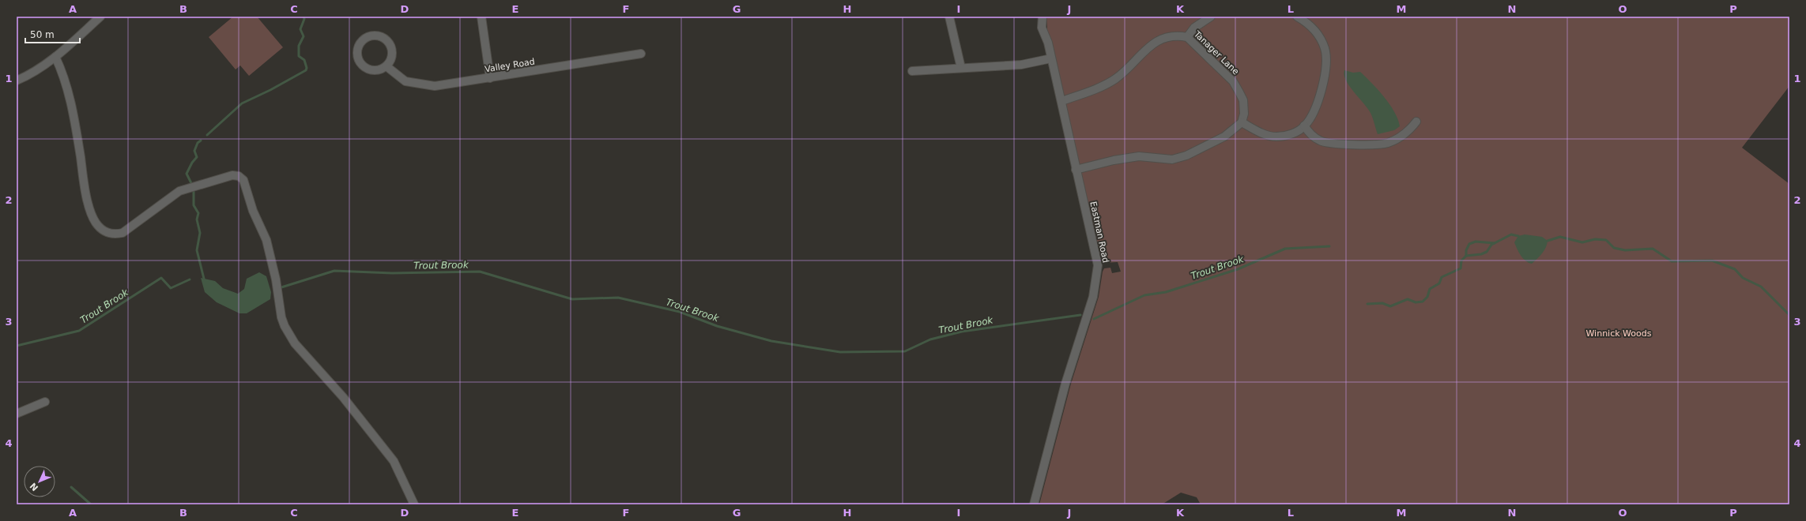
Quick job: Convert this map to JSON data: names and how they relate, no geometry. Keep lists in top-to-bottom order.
{
  "streets": {
    "street": ["Tanager Lane", "Valley Road", "Eastman Road"]
  },
  "crossings": [
    ["Tanager Lane", "Eastman Road"]
  ],
  "water": ["Trout Brook"],
  "parks": ["Winnick Woods"],
  "scale_bar": "50 m",
  "north": "bottom left",
  "grid": {
    "columns": [
      "A",
      "B",
      "C",
      "D",
      "E",
      "F",
      "G",
      "H",
      "I",
      "J",
      "K",
      "L",
      "M",
      "N",
      "O",
      "P"
    ],
    "rows": [
      "1",
      "2",
      "3",
      "4"
    ]
  }
}
